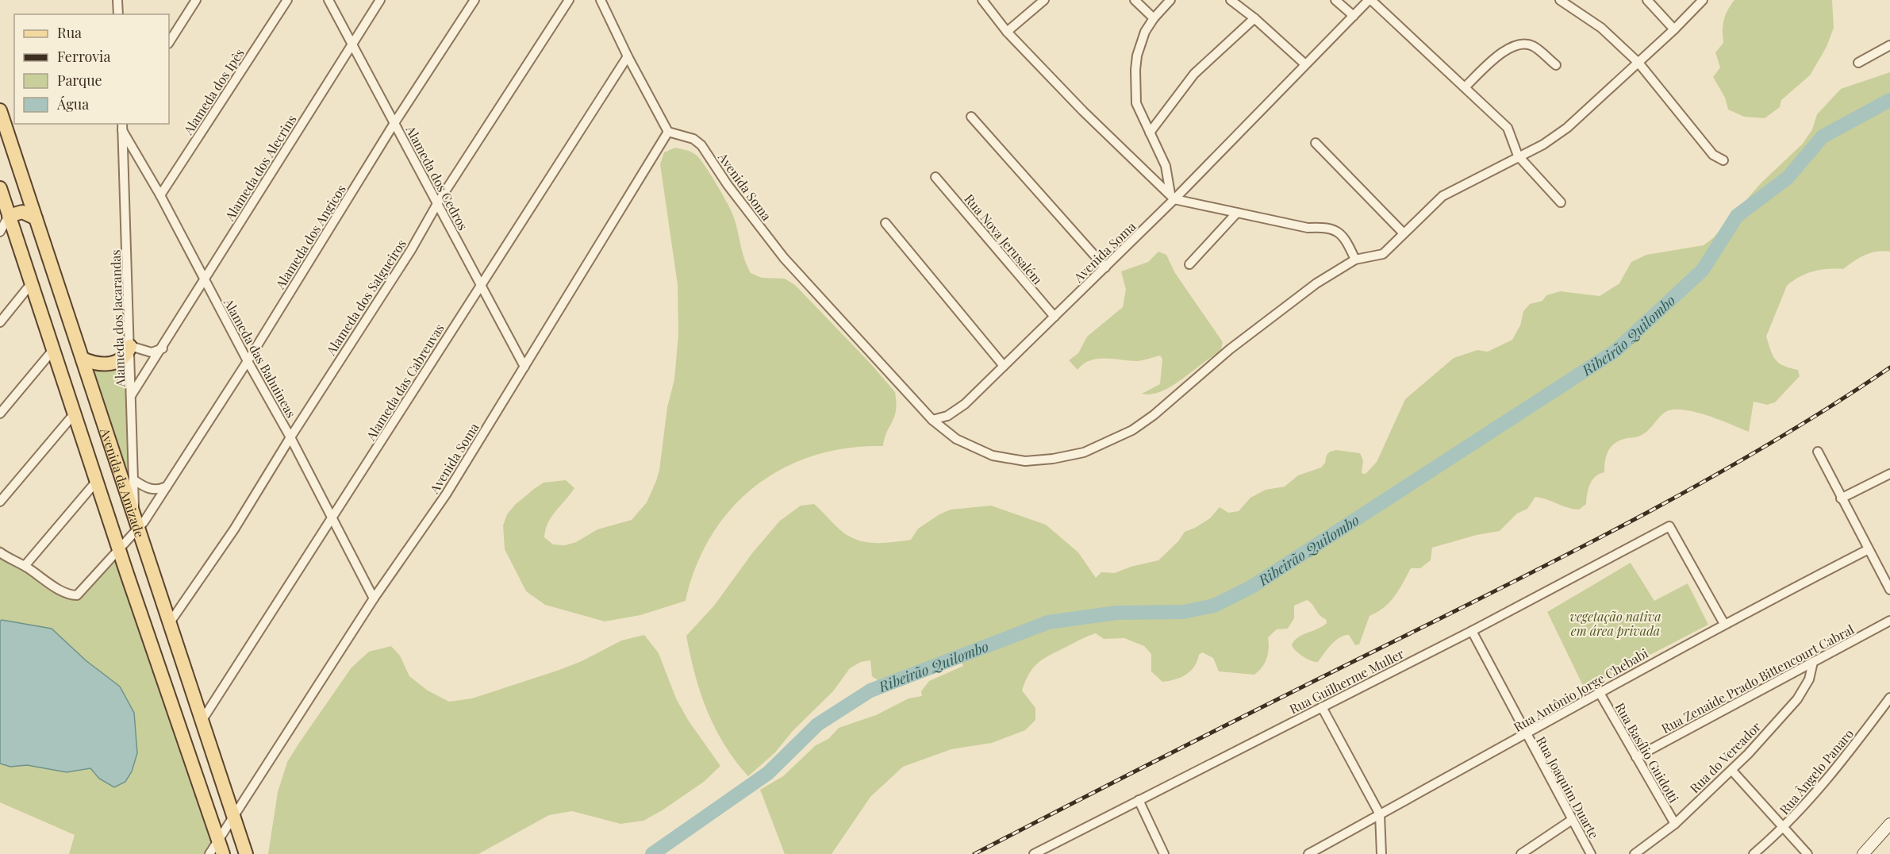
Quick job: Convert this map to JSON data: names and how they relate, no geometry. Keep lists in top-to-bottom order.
{
  "streets": {
    "main road": ["Avenida da Amizade"],
    "street": [
      "Alameda dos Ipês",
      "Alameda dos Alecrins",
      "Alameda dos Cedros",
      "Avenida Soma",
      "Alameda dos Angicos",
      "Rua Nova Jerusalém",
      "Alameda dos Salgueiros",
      "Alameda dos Jacarandas",
      "Alameda das Bahuineas",
      "Alameda das Cabreuvas",
      "Rua Zenaide Prado Bittencourt Cabral",
      "Rua Guilherme Muller",
      "Rua Antônio Jorge Chebabi",
      "Rua Basílio Guidotti",
      "Rua do Vereador",
      "Rua Ângelo Panaro",
      "Rua Joaquim Duarte"
    ]
  },
  "crossings": [
    ["Alameda dos Ipês", "Alameda das Bahuineas"],
    ["Alameda dos Alecrins", "Alameda dos Cedros"],
    ["Alameda dos Alecrins", "Alameda dos Jacarandas"],
    ["Alameda dos Alecrins", "Alameda das Bahuineas"],
    ["Alameda dos Cedros", "Avenida Soma"],
    ["Alameda dos Cedros", "Alameda dos Angicos"],
    ["Alameda dos Cedros", "Alameda dos Salgueiros"],
    ["Alameda dos Cedros", "Alameda das Cabreuvas"],
    ["Avenida Soma", "Rua Nova Jerusalém"],
    ["Avenida Soma", "Alameda das Bahuineas"],
    ["Avenida Soma", "Avenida da Amizade"],
    ["Alameda dos Angicos", "Alameda das Bahuineas"],
    ["Alameda dos Angicos", "Avenida da Amizade"],
    ["Alameda dos Salgueiros", "Alameda das Bahuineas"],
    ["Alameda dos Salgueiros", "Avenida da Amizade"],
    ["Alameda dos Jacarandas", "Alameda das Bahuineas"],
    ["Alameda dos Jacarandas", "Avenida da Amizade"],
    ["Alameda das Bahuineas", "Alameda das Cabreuvas"],
    ["Alameda das Cabreuvas", "Avenida da Amizade"],
    ["Rua Zenaide Prado Bittencourt Cabral", "Rua Basílio Guidotti"],
    ["Rua Zenaide Prado Bittencourt Cabral", "Rua do Vereador"],
    ["Rua Guilherme Muller", "Rua Antônio Jorge Chebabi"],
    ["Rua Guilherme Muller", "Rua Joaquim Duarte"],
    ["Rua Antônio Jorge Chebabi", "Rua Basílio Guidotti"],
    ["Rua Antônio Jorge Chebabi", "Rua Joaquim Duarte"],
    ["Rua Basílio Guidotti", "Rua do Vereador"]
  ],
  "water": ["Ribeirão Quilombo"],
  "parks": ["vegetação nativa em área privada"],
  "legend": [
    "Rua",
    "Ferrovia",
    "Parque",
    "Água"
  ]
}
